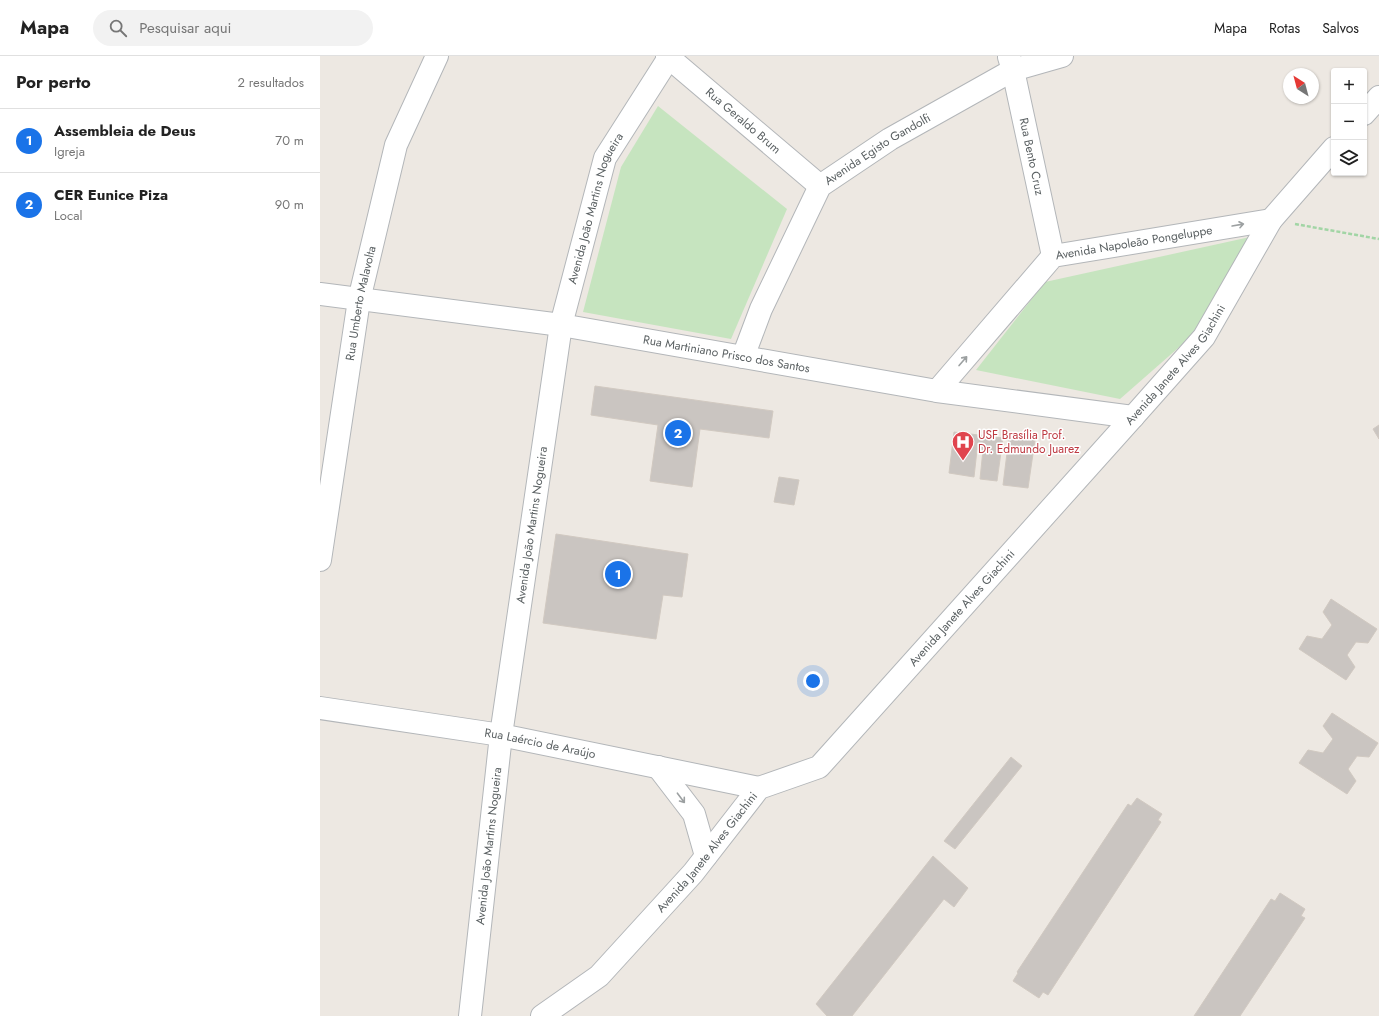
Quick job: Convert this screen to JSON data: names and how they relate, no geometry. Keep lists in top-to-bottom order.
{
  "streets": {
    "street": [
      "Rua Geraldo Brum",
      "Avenida Egisto Gandolfi",
      "Rua Bento Cruz",
      "Avenida João Martins Nogueira",
      "Avenida Napoleão Pongeluppe",
      "Rua Umberto Malavolta",
      "Rua Martiniano Prisco dos Santos",
      "Avenida Janete Alves Giachini",
      "Rua Laércio de Araújo"
    ]
  },
  "crossings": [
    ["Rua Geraldo Brum", "Avenida Egisto Gandolfi"],
    ["Rua Geraldo Brum", "Avenida João Martins Nogueira"],
    ["Avenida Egisto Gandolfi", "Rua Bento Cruz"],
    ["Avenida Egisto Gandolfi", "Rua Martiniano Prisco dos Santos"],
    ["Rua Bento Cruz", "Avenida Napoleão Pongeluppe"],
    ["Avenida João Martins Nogueira", "Rua Martiniano Prisco dos Santos"],
    ["Avenida João Martins Nogueira", "Rua Laércio de Araújo"],
    ["Avenida Napoleão Pongeluppe", "Rua Martiniano Prisco dos Santos"],
    ["Avenida Napoleão Pongeluppe", "Avenida Janete Alves Giachini"],
    ["Rua Umberto Malavolta", "Rua Martiniano Prisco dos Santos"],
    ["Rua Martiniano Prisco dos Santos", "Avenida Janete Alves Giachini"],
    ["Avenida Janete Alves Giachini", "Rua Laércio de Araújo"]
  ],
  "one_way": ["Avenida Napoleão Pongeluppe"],
  "places": {
    "hospital": ["USF Brasília Prof. Dr. Edmundo Juarez"]
  },
  "north": "top left",
  "page": {
    "header": "Mapa",
    "search": "Pesquisar aqui",
    "nav": ["Mapa", "Rotas", "Salvos"],
    "heading": ["Por perto", "2 resultados"],
    "map_buttons": ["+", "−"],
    "list": [
      {
        "mark": "1",
        "name": "Assembleia de Deus",
        "note": "Igreja",
        "value": "70 m"
      },
      {
        "mark": "2",
        "name": "CER Eunice Piza",
        "note": "Local",
        "value": "90 m"
      }
    ],
    "pins": ["2", "1"]
  }
}
